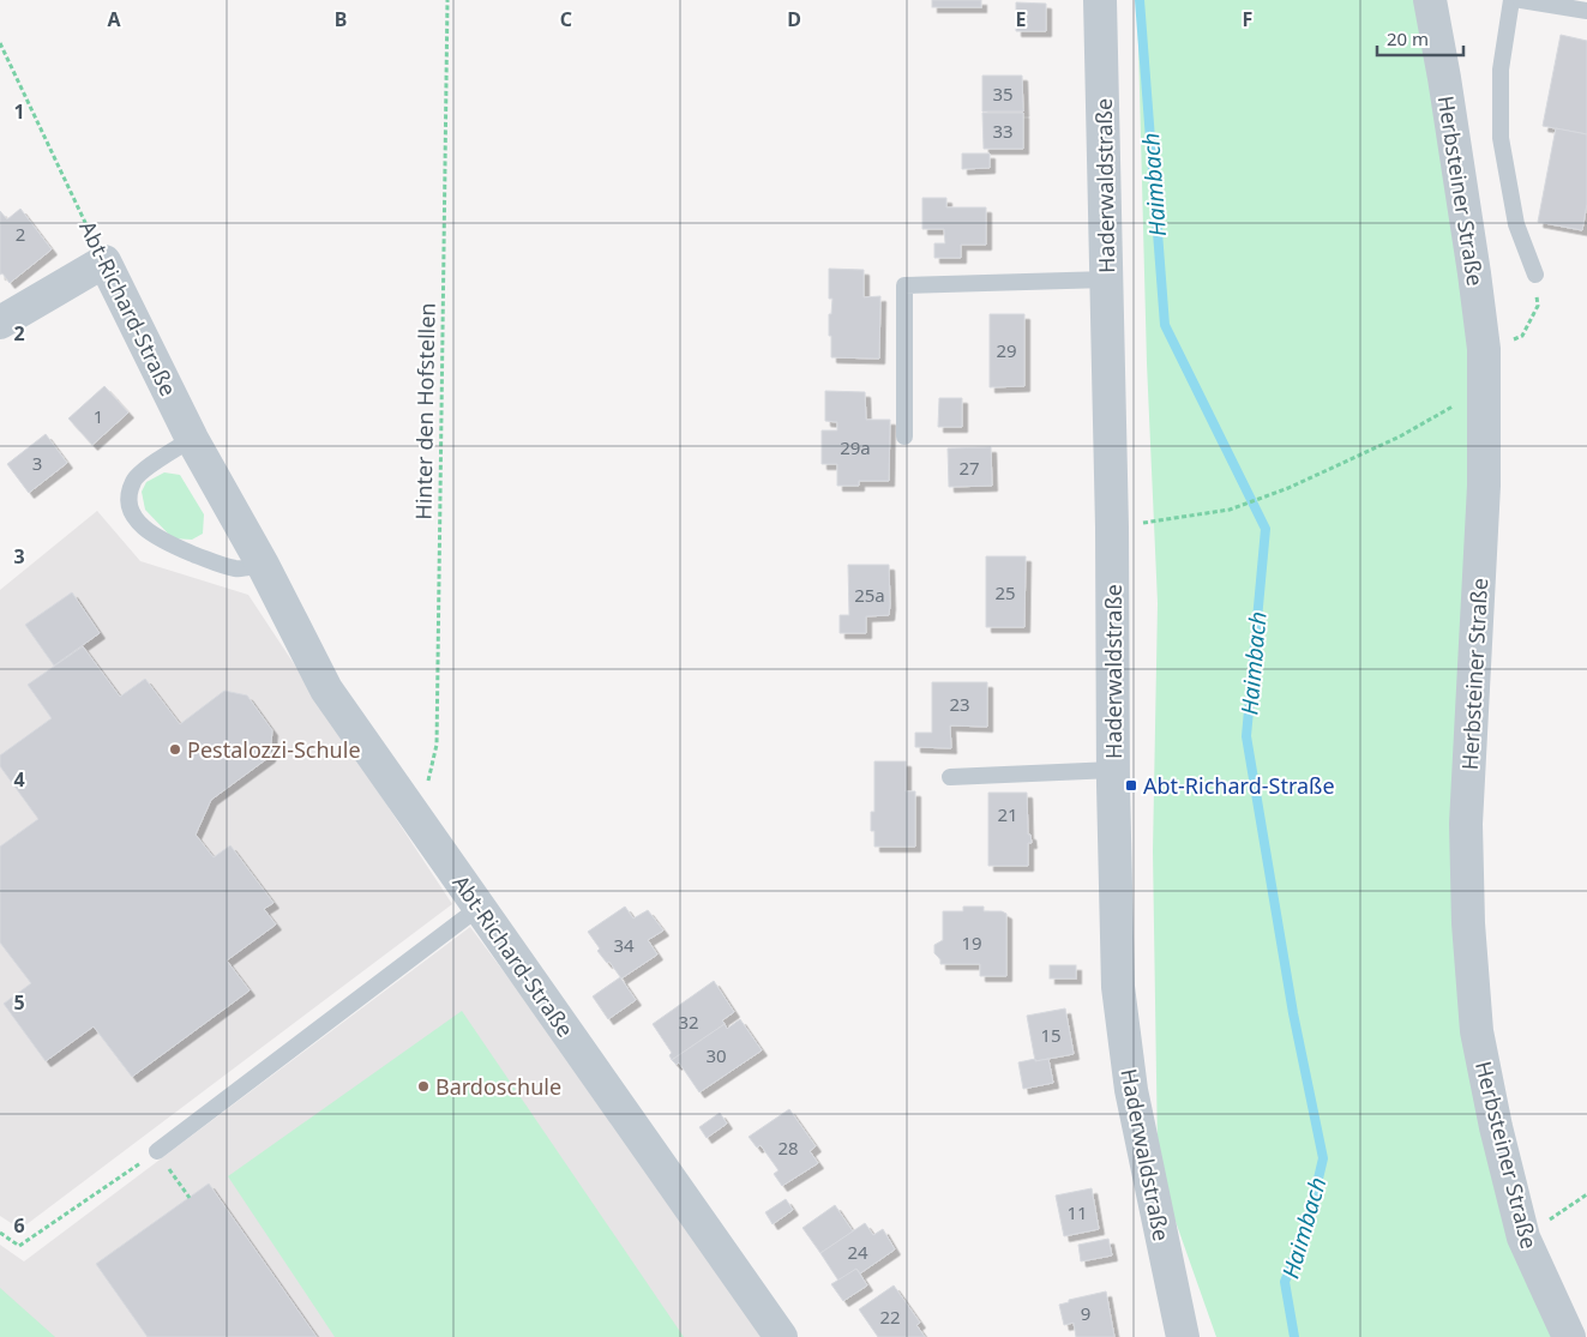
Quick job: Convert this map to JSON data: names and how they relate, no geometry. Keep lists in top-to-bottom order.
{
  "streets": {
    "street": ["Haderwaldstraße", "Herbsteiner Straße", "Abt-Richard-Straße"],
    "path": ["Hinter den Hofstellen"]
  },
  "crossings": [
    ["Abt-Richard-Straße", "Hinter den Hofstellen"]
  ],
  "water": ["Haimbach"],
  "places": {
    "other": ["Pestalozzi-Schule", "Bardoschule"],
    "transit": ["Abt-Richard-Straße"]
  },
  "house_numbers": [
    "35",
    "33",
    "2",
    "29",
    "1",
    "29a",
    "3",
    "27",
    "25",
    "25a",
    "23",
    "21",
    "19",
    "34",
    "32",
    "15",
    "30",
    "28",
    "11",
    "24",
    "9",
    "22"
  ],
  "scale_bar": "20 m",
  "grid": {
    "columns": [
      "A",
      "B",
      "C",
      "D",
      "E",
      "F"
    ],
    "rows": [
      "1",
      "2",
      "3",
      "4",
      "5",
      "6"
    ]
  }
}
